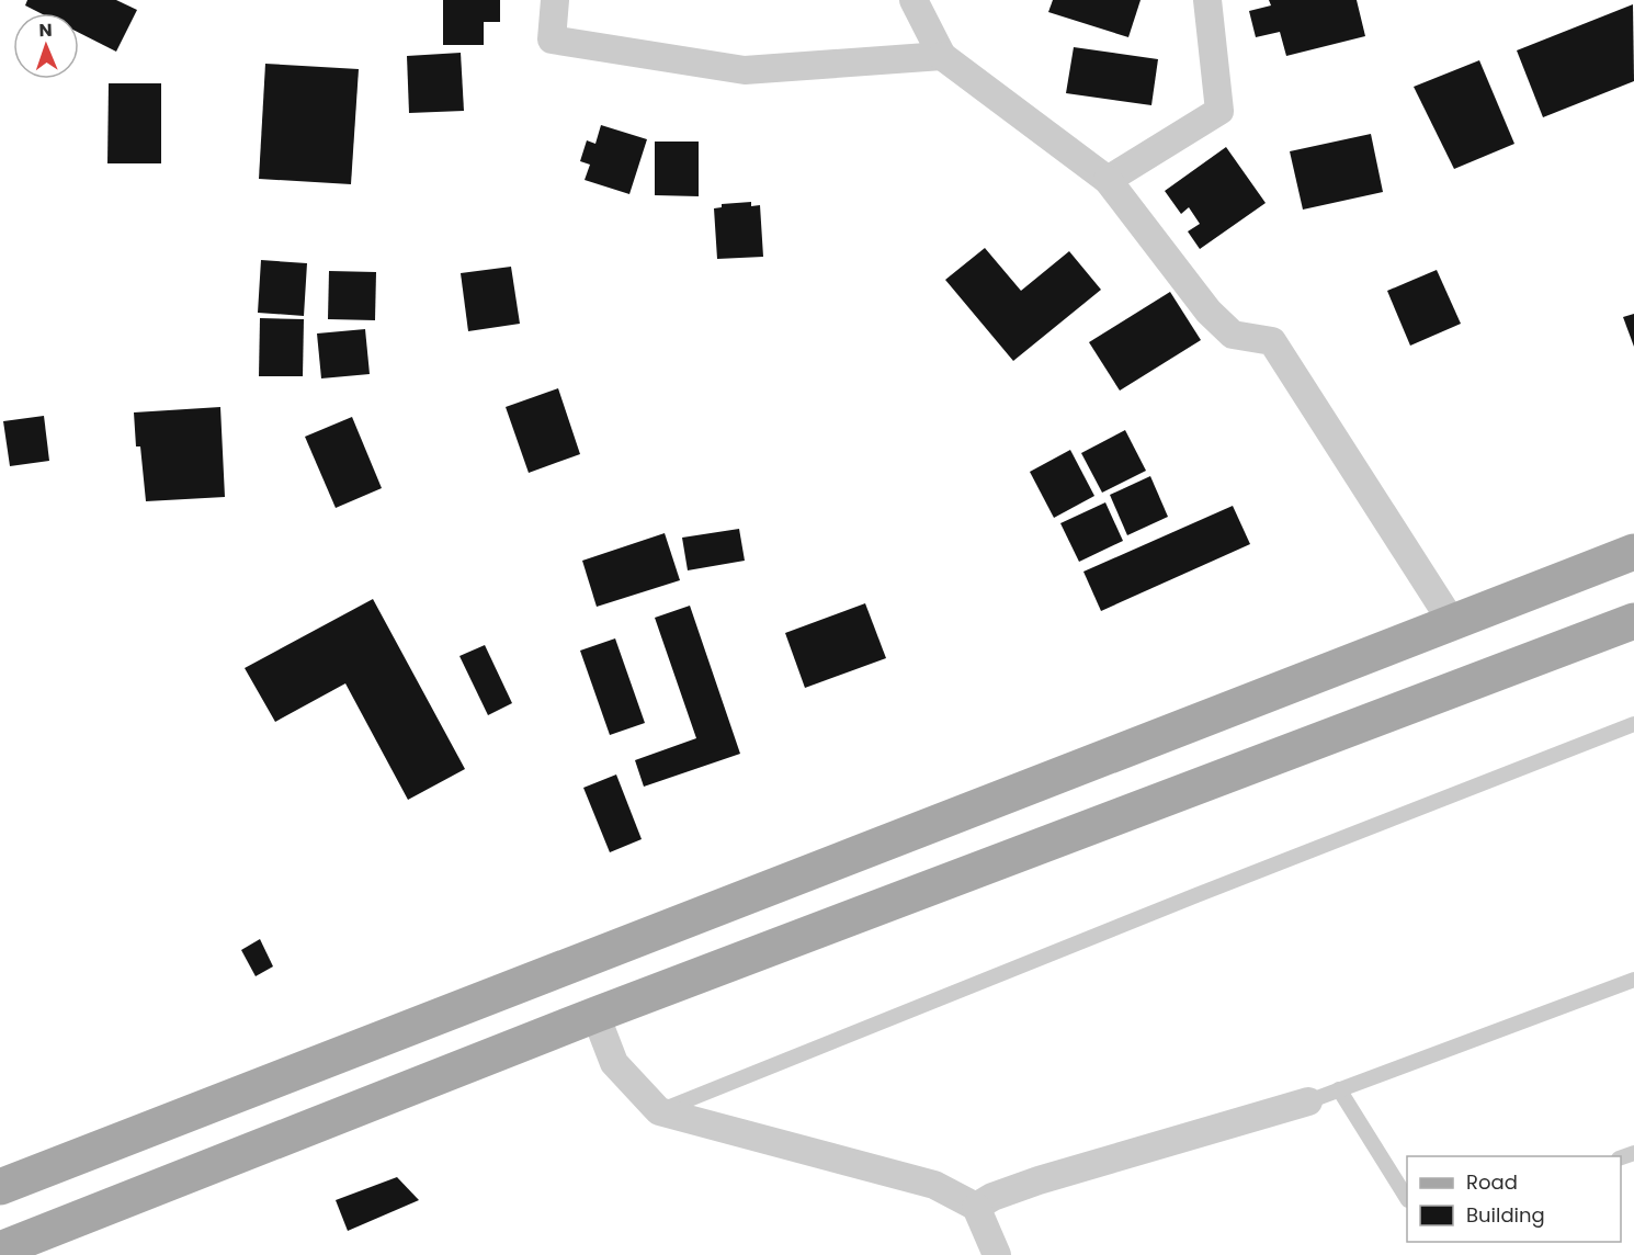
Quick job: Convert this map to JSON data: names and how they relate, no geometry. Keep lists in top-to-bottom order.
{
  "legend": ["Road", "Building"],
  "north": "top"
}
